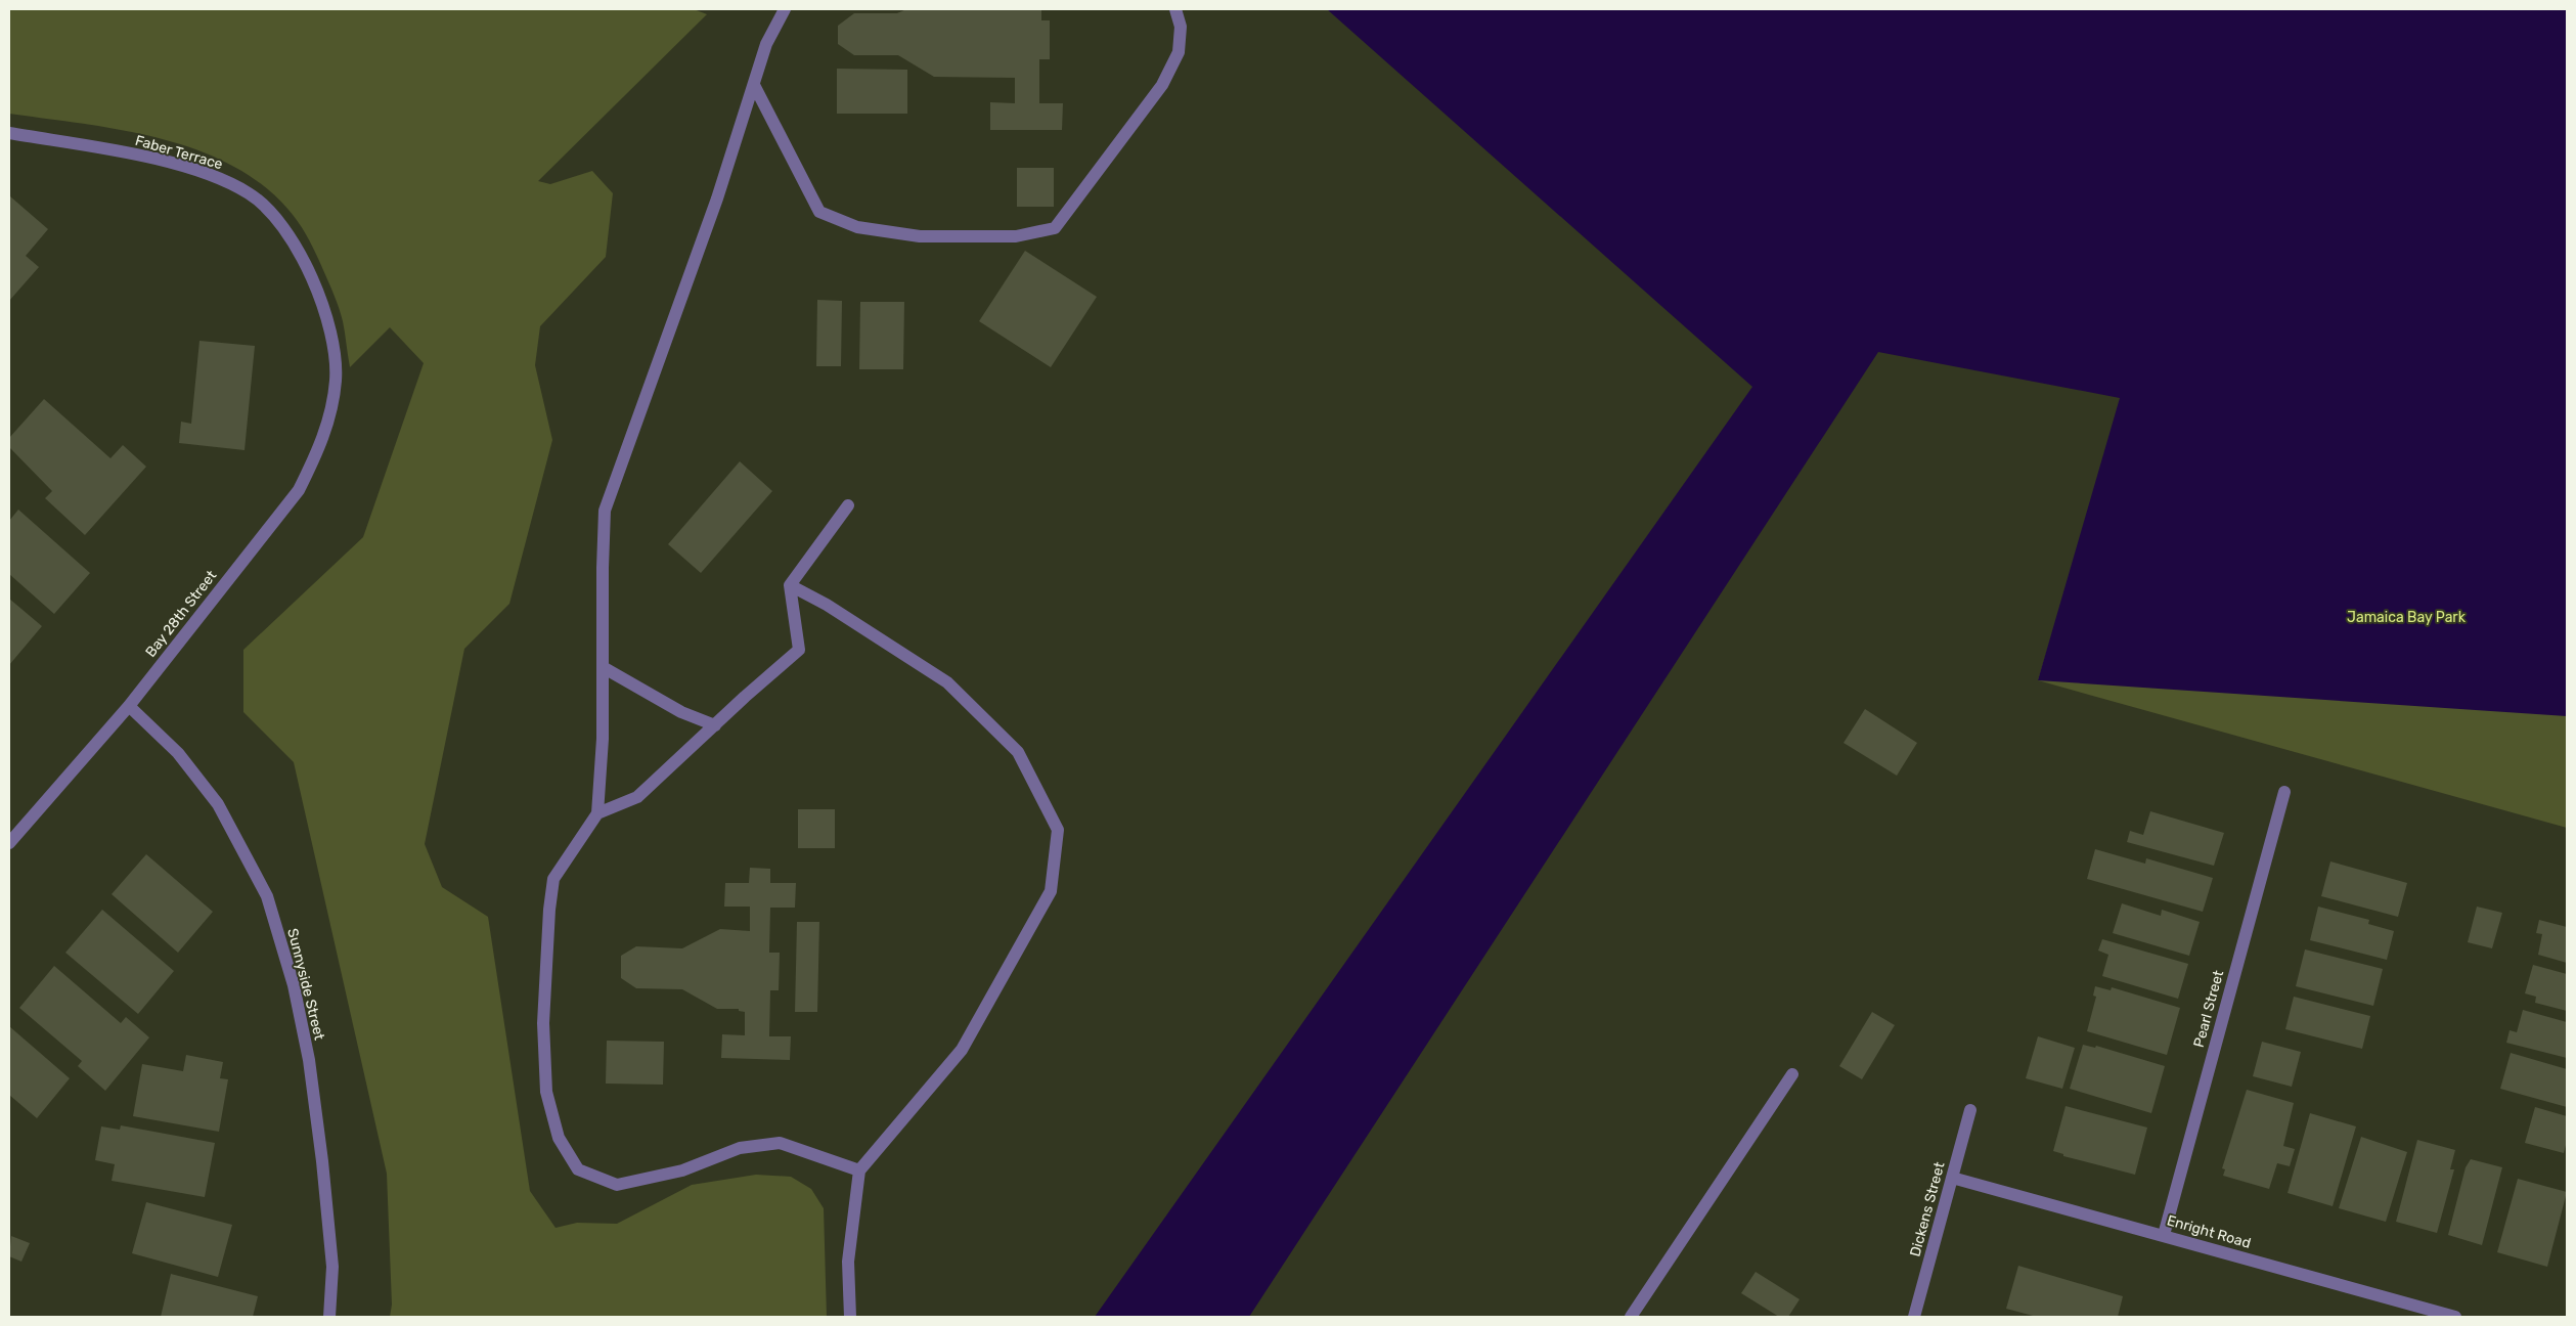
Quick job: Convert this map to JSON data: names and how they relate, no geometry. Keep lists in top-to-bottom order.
{
  "streets": {
    "street": [
      "Faber Terrace",
      "Bay 28th Street",
      "Sunnyside Street",
      "Pearl Street",
      "Dickens Street",
      "Enright Road"
    ]
  },
  "crossings": [
    ["Faber Terrace", "Bay 28th Street"],
    ["Bay 28th Street", "Sunnyside Street"],
    ["Pearl Street", "Enright Road"],
    ["Dickens Street", "Enright Road"]
  ],
  "parks": ["Jamaica Bay Park"]
}
